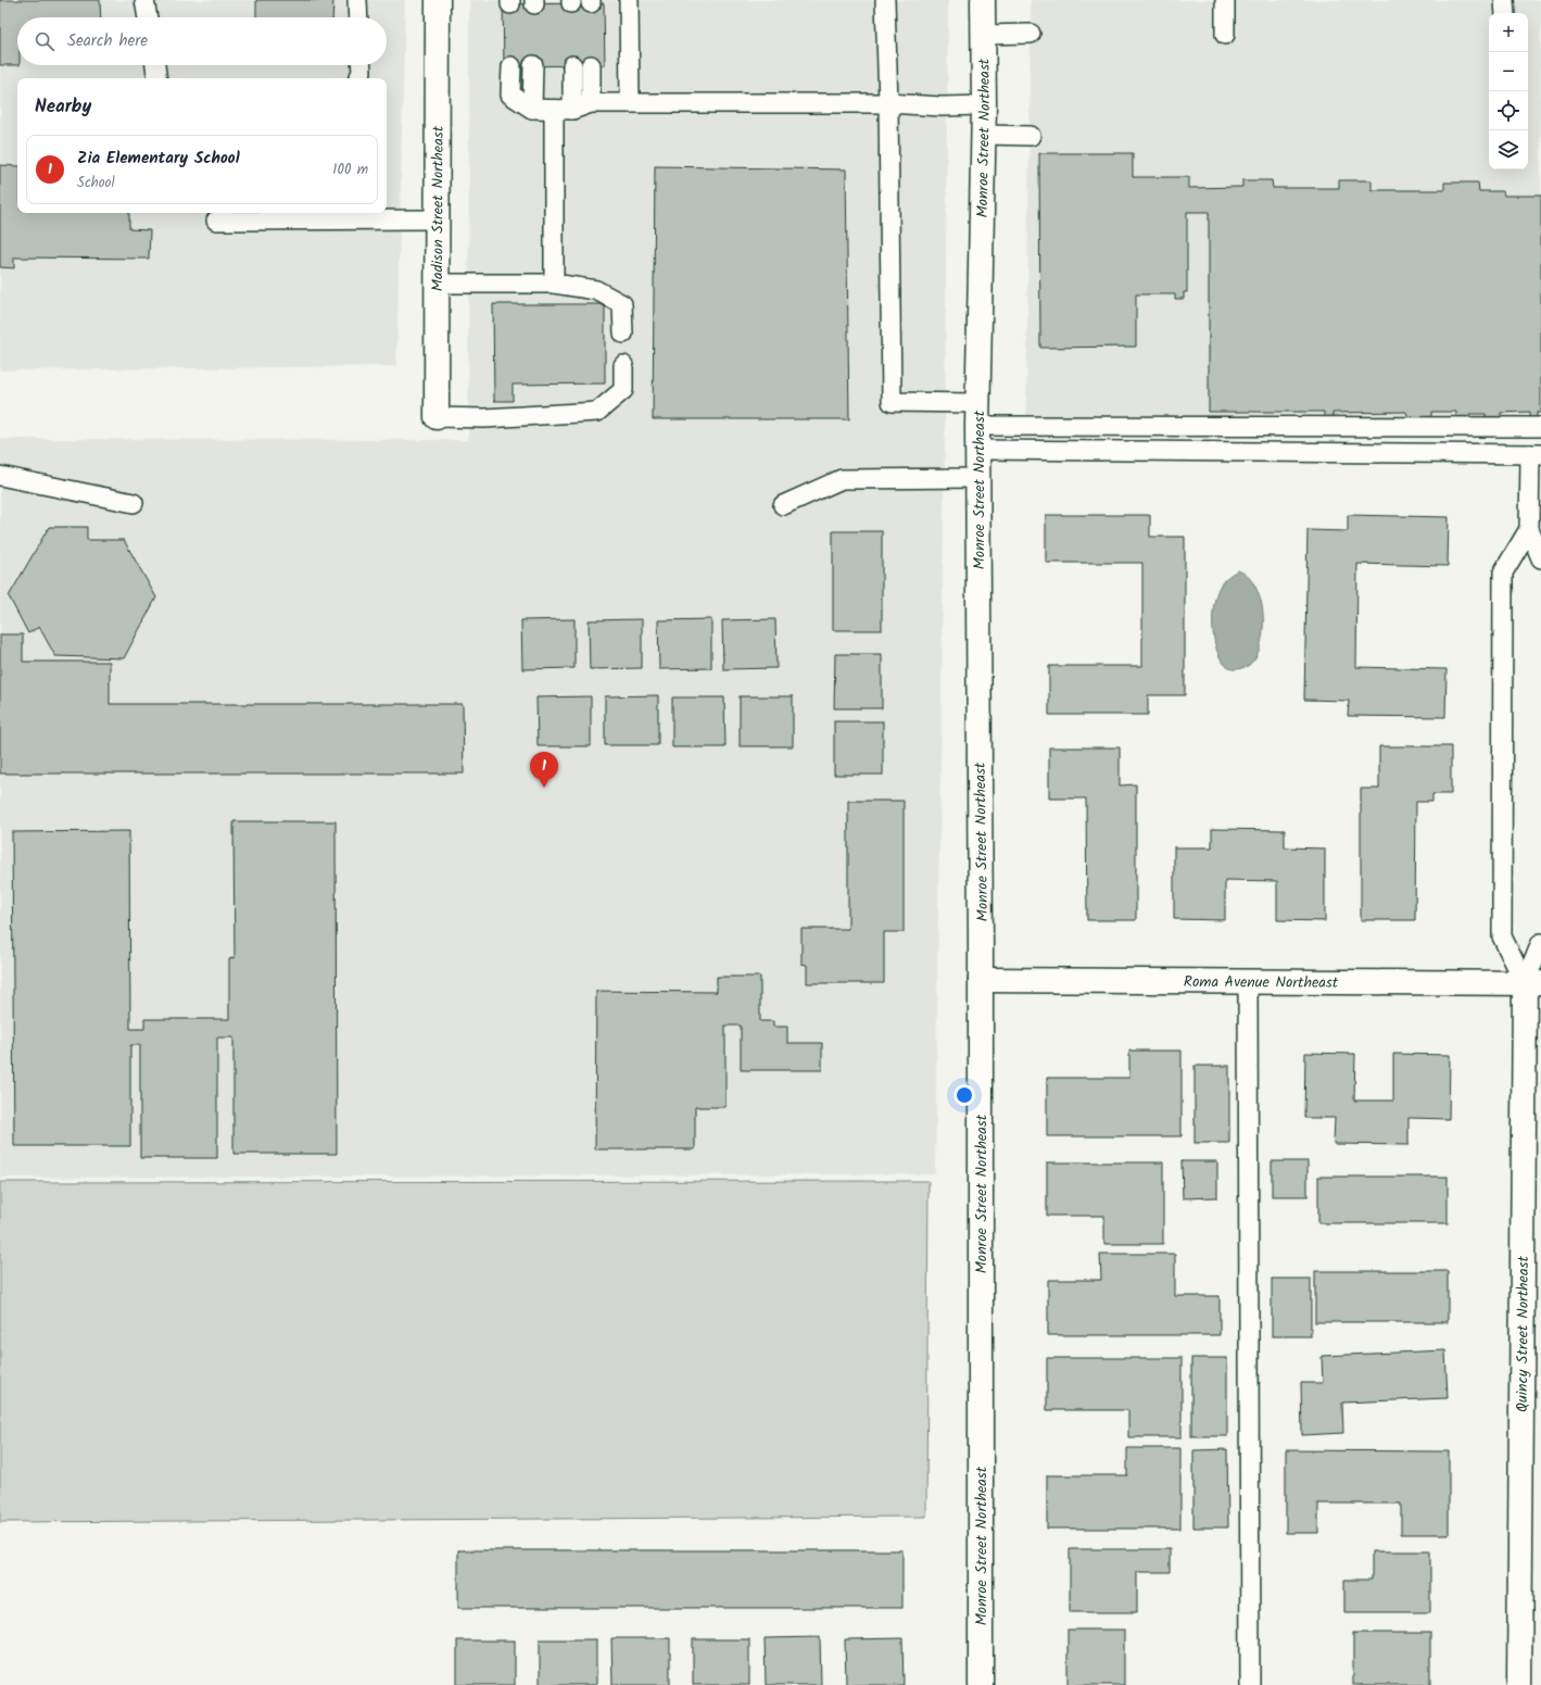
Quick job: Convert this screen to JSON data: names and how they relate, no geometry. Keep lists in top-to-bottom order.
{
  "streets": {
    "street": [
      "Monroe Street Northeast",
      "Madison Street Northeast",
      "Roma Avenue Northeast",
      "Quincy Street Northeast"
    ]
  },
  "crossings": [
    ["Monroe Street Northeast", "Roma Avenue Northeast"],
    ["Roma Avenue Northeast", "Quincy Street Northeast"]
  ],
  "page": {
    "map_buttons": ["+", "−"],
    "search": "Search here",
    "heading": "Nearby",
    "list": [
      {
        "mark": "1",
        "name": "Zia Elementary School",
        "note": "School",
        "value": "100 m"
      }
    ],
    "pins": "1"
  }
}
